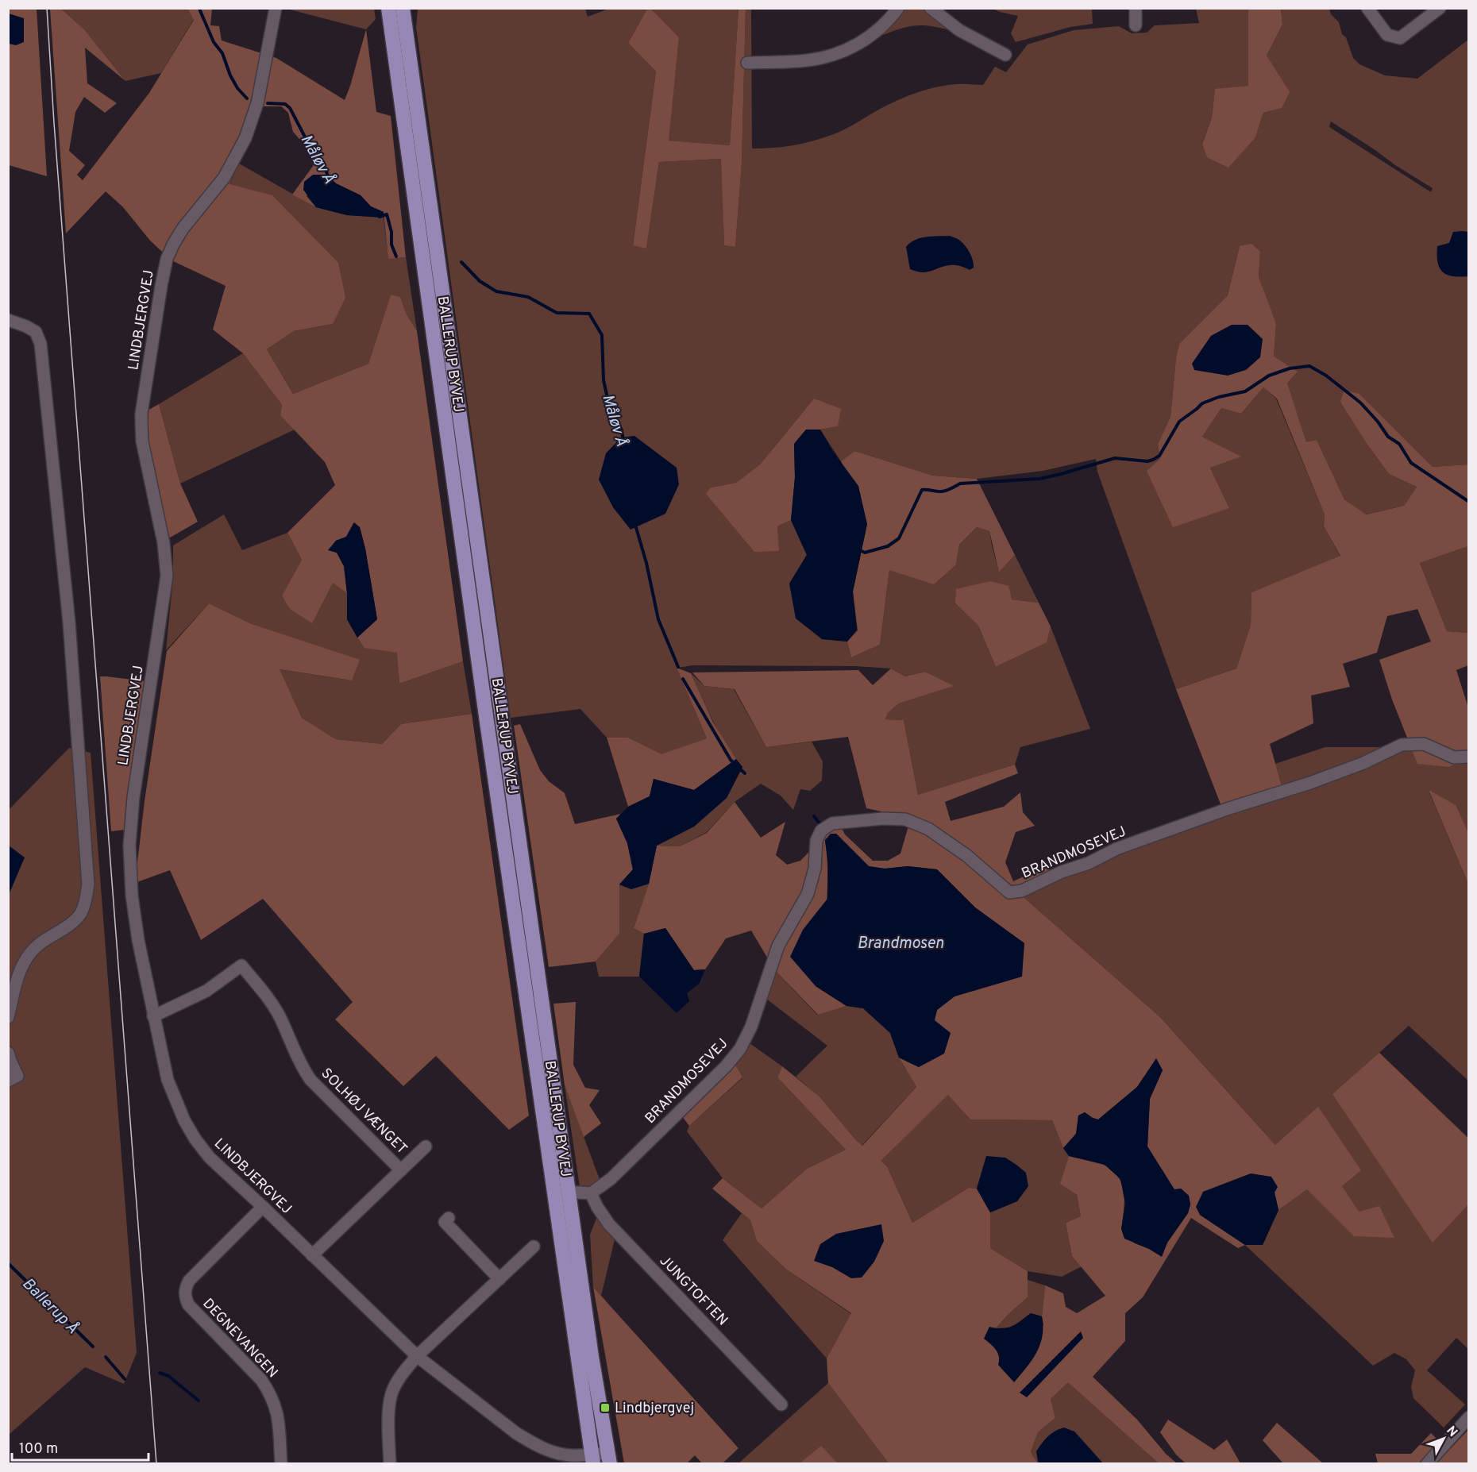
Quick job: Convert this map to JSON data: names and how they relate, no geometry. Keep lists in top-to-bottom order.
{
  "streets": {
    "main road": ["BALLERUP BYVEJ"],
    "street": [
      "LINDBJERGVEJ",
      "BRANDMOSEVEJ",
      "SOLHØJ VÆNGET",
      "JUNGTOFTEN",
      "DEGNEVANGEN"
    ]
  },
  "crossings": [
    ["LINDBJERGVEJ", "BALLERUP BYVEJ"],
    ["LINDBJERGVEJ", "SOLHØJ VÆNGET"],
    ["LINDBJERGVEJ", "DEGNEVANGEN"],
    ["BRANDMOSEVEJ", "JUNGTOFTEN"]
  ],
  "water": ["Måløv Å", "Brandmosen", "Ballerup Å"],
  "places": {
    "transit": ["Lindbjergvej"]
  },
  "scale_bar": "100 m",
  "north": "top right"
}
